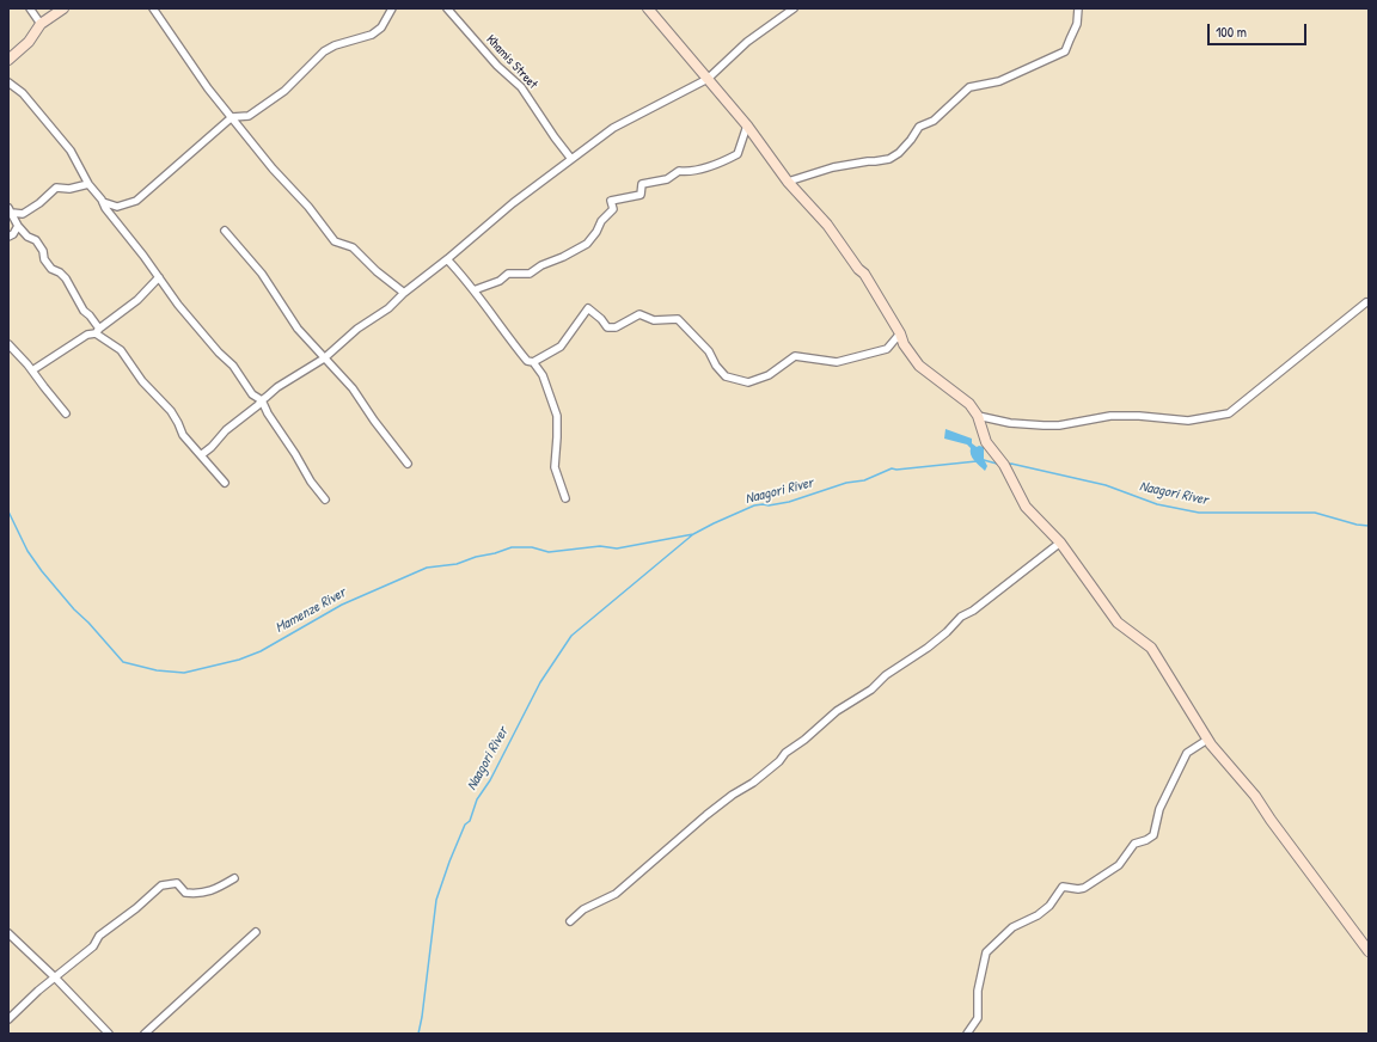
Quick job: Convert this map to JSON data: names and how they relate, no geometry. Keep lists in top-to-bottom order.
{
  "streets": {
    "street": ["Khamis Street"]
  },
  "water": ["Naagori River", "Mamenze River"],
  "scale_bar": "100 m"
}
